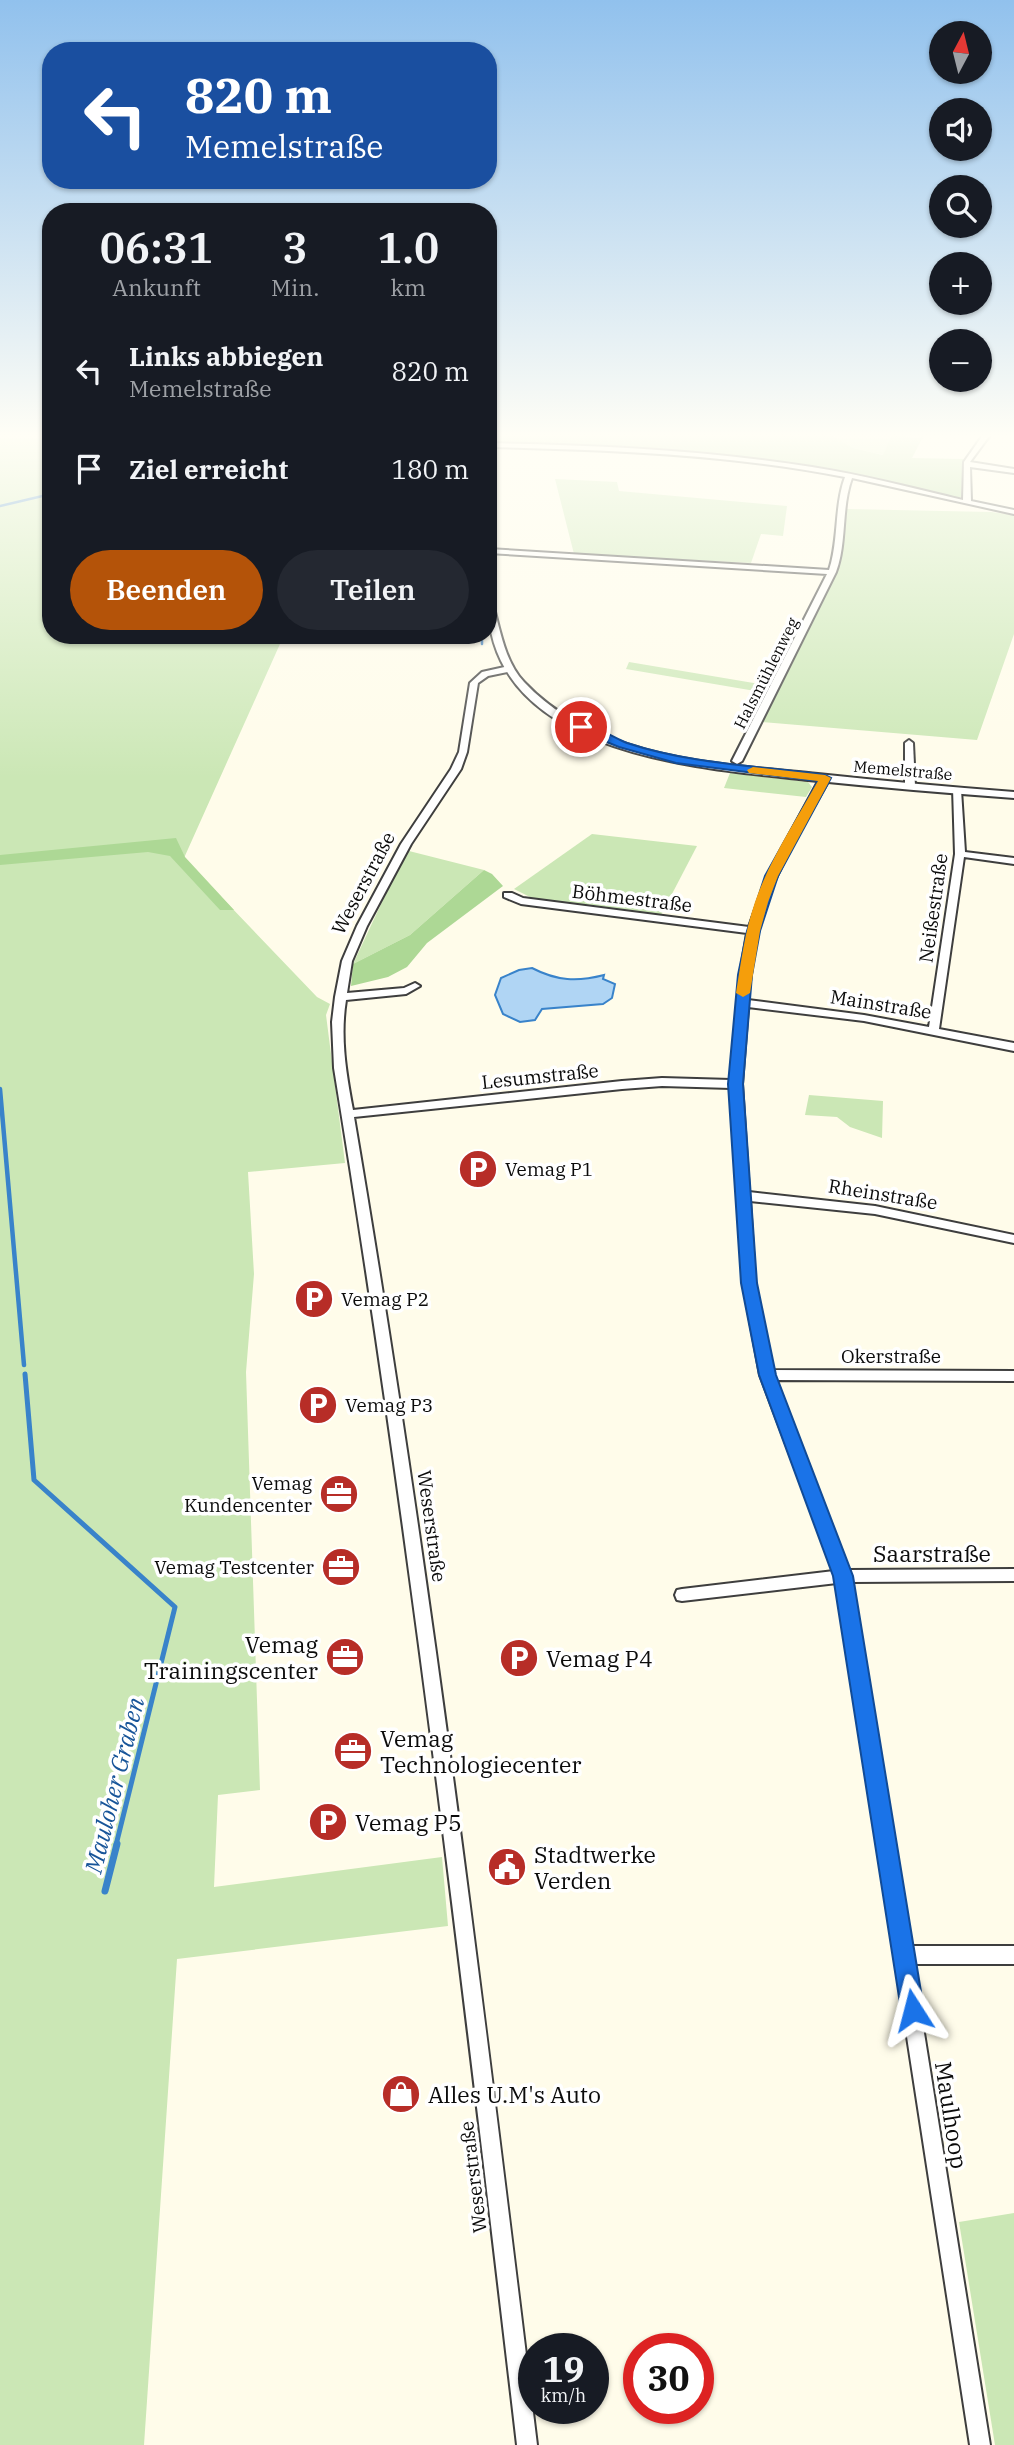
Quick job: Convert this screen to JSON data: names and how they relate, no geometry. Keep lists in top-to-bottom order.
{
  "streets": {
    "street": [
      "Halsmühlenweg",
      "Memelstraße",
      "Weserstraße",
      "Böhmestraße",
      "Neißestraße",
      "Mainstraße",
      "Lesumstraße",
      "Rheinstraße",
      "Okerstraße",
      "Saarstraße",
      "Maulhoop"
    ]
  },
  "crossings": [
    ["Memelstraße", "Weserstraße"],
    ["Memelstraße", "Neißestraße"],
    ["Memelstraße", "Maulhoop"],
    ["Weserstraße", "Lesumstraße"],
    ["Böhmestraße", "Maulhoop"],
    ["Neißestraße", "Mainstraße"],
    ["Mainstraße", "Maulhoop"],
    ["Lesumstraße", "Maulhoop"],
    ["Rheinstraße", "Maulhoop"],
    ["Okerstraße", "Maulhoop"],
    ["Saarstraße", "Maulhoop"]
  ],
  "water": ["Mauloher Graben"],
  "places": {
    "parking": [
      "Vemag P1",
      "Vemag P2",
      "Vemag P3",
      "Vemag P4",
      "Vemag P5"
    ],
    "office": [
      "Vemag Kundencenter",
      "Vemag Testcenter",
      "Vemag Trainingscenter",
      "Vemag Technologiecenter"
    ],
    "public building": ["Stadtwerke Verden"],
    "shop": ["Alles U.M's Auto"]
  },
  "north": "top",
  "page": {
    "map_buttons": ["+", "−"],
    "turn": ["820 m", "Memelstraße"],
    "eta": [
      "06:31",
      "Ankunft",
      "3",
      "Min.",
      "1.0",
      "km"
    ],
    "list": [
      {
        "name": "Links abbiegen",
        "note": "Memelstraße",
        "value": "820 m"
      },
      {
        "name": "Ziel erreicht",
        "value": "180 m"
      }
    ],
    "buttons": ["Beenden", "Teilen"],
    "speed": "19 km/h",
    "limit": "30"
  }
}
